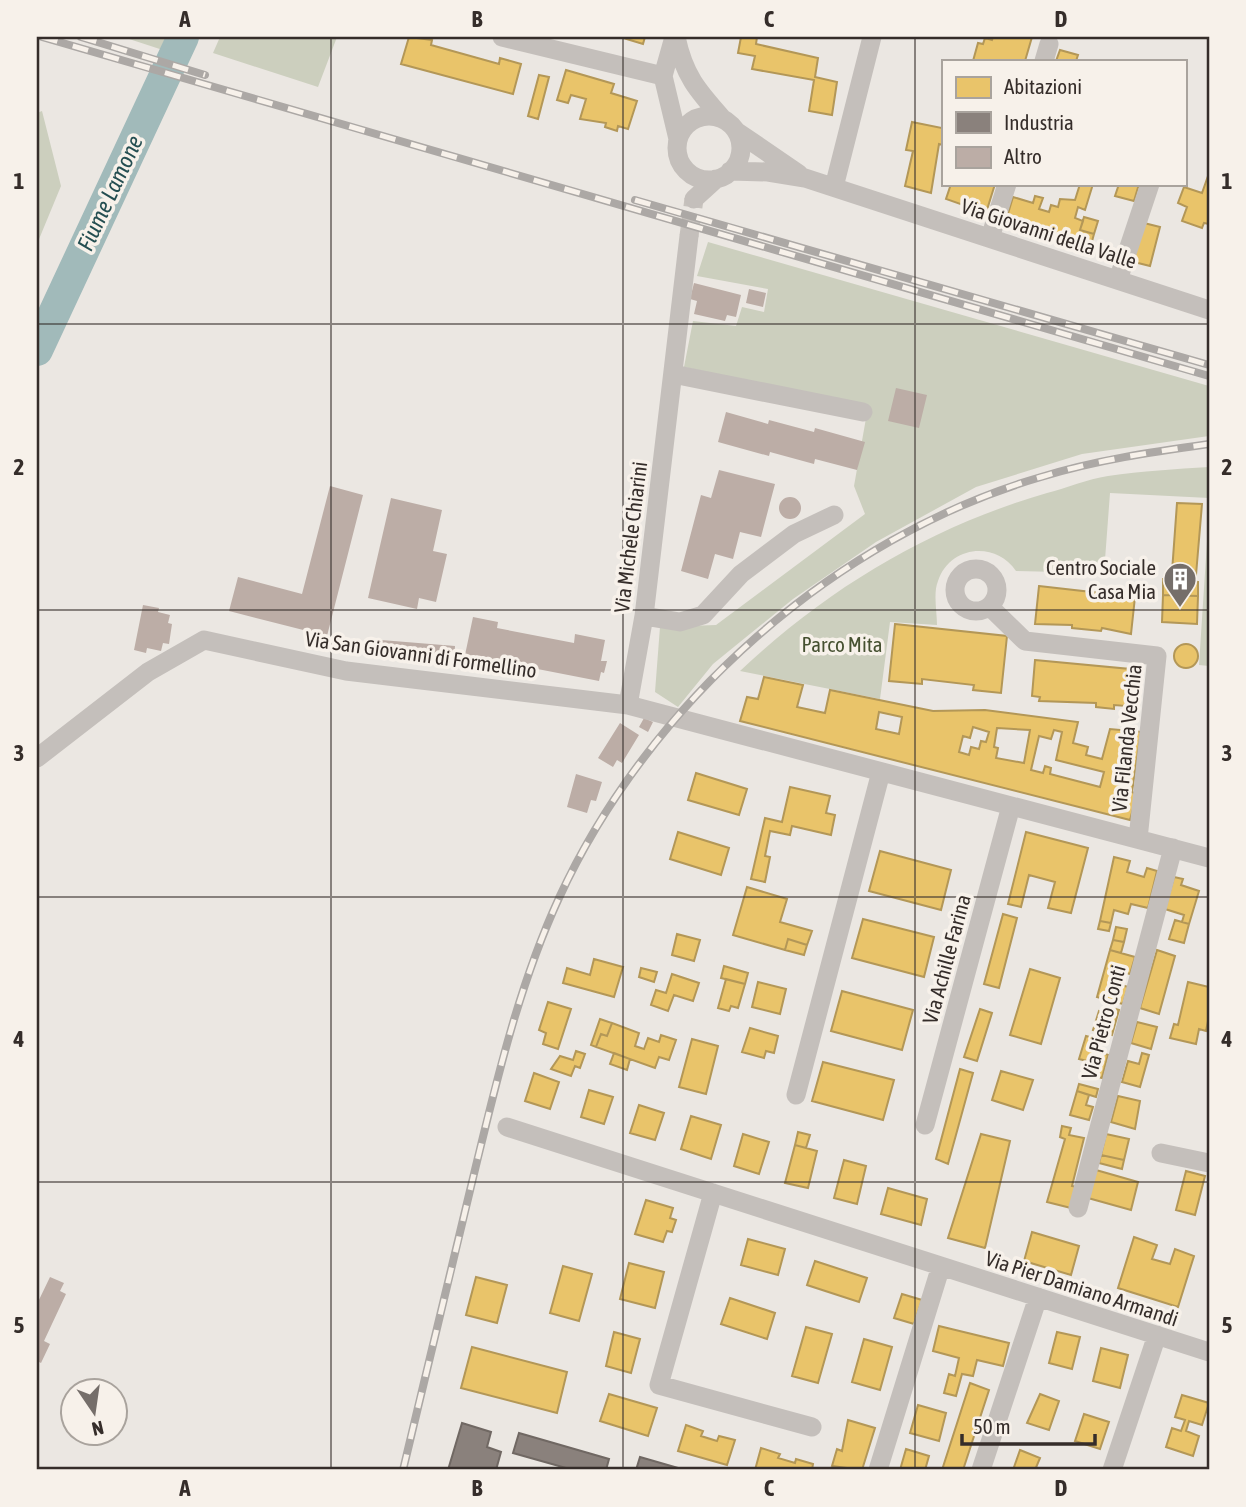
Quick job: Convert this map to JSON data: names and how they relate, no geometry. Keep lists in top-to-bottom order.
{
  "streets": {
    "street": [
      "Via Giovanni della Valle",
      "Via Michele Chiarini",
      "Via San Giovanni di Formellino",
      "Via Filanda Vecchia",
      "Via Achille Farina",
      "Via Pietro Conti",
      "Via Pier Damiano Armandi"
    ]
  },
  "crossings": [
    ["Via Michele Chiarini", "Via San Giovanni di Formellino"],
    ["Via Michele Chiarini", "Via Filanda Vecchia"],
    ["Via San Giovanni di Formellino", "Via Filanda Vecchia"],
    ["Via Filanda Vecchia", "Via Achille Farina"],
    ["Via Filanda Vecchia", "Via Pietro Conti"]
  ],
  "water": ["Fiume Lamone"],
  "parks": ["Parco Mita"],
  "places": {
    "building": ["Centro Sociale Casa Mia"]
  },
  "legend": ["Abitazioni", "Industria", "Altro"],
  "scale_bar": "50 m",
  "north": "bottom",
  "grid": {
    "columns": [
      "A",
      "B",
      "C",
      "D"
    ],
    "rows": [
      "1",
      "2",
      "3",
      "4",
      "5"
    ]
  }
}
